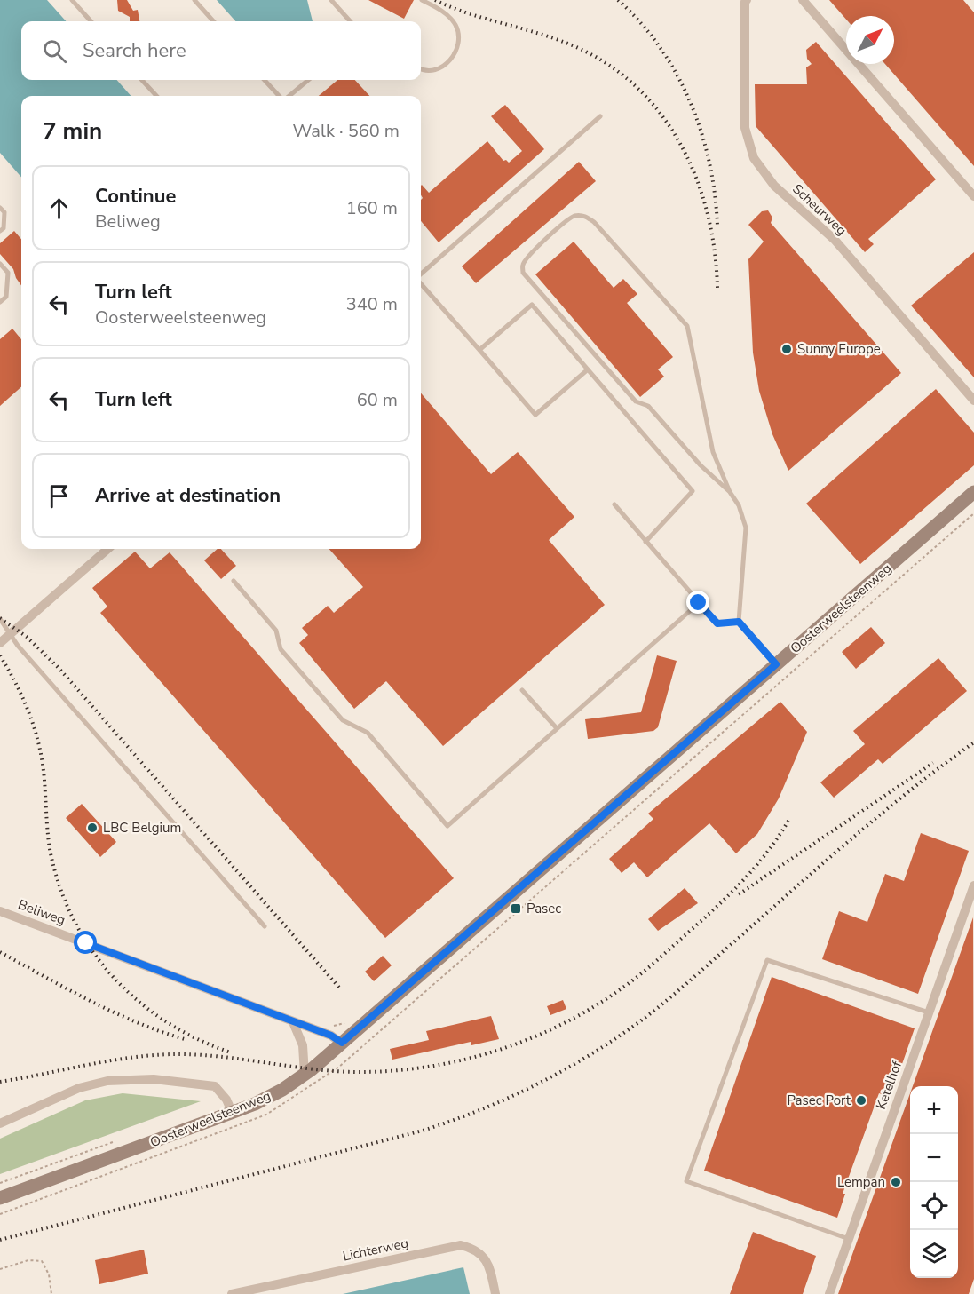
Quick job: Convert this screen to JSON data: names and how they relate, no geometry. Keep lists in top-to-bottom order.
{
  "streets": {
    "main road": ["Oosterweelsteenweg"],
    "street": [
      "Scheurweg",
      "Beliweg",
      "Ketelhof",
      "Lichterweg"
    ]
  },
  "crossings": [
    ["Oosterweelsteenweg", "Beliweg"]
  ],
  "places": {
    "other": [
      "Sunny Europe",
      "LBC Belgium",
      "Pasec Port",
      "Lempan"
    ],
    "transit": ["Pasec"]
  },
  "north": "top right",
  "page": {
    "search": "Search here",
    "heading": ["7 min", "Walk · 560 m"],
    "list": [
      ["Continue", "Beliweg", "160 m"],
      ["Turn left", "Oosterweelsteenweg", "340 m"],
      ["Turn left", "60 m"],
      "Arrive at destination"
    ],
    "map_buttons": ["+", "−"]
  }
}
